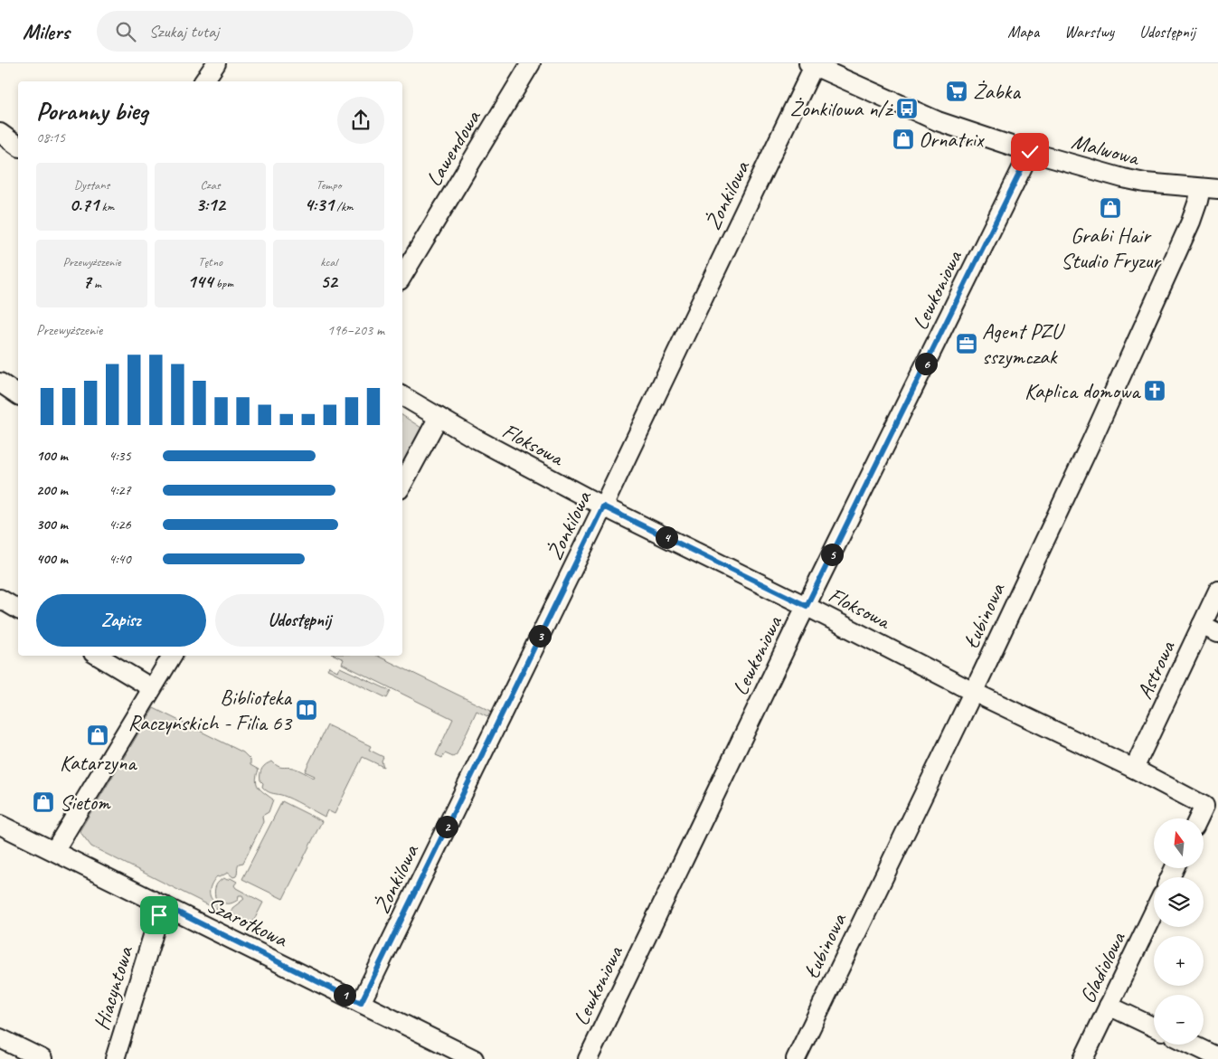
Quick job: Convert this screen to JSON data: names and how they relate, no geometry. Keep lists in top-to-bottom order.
{
  "streets": {
    "street": [
      "Lawendowa",
      "Malwowa",
      "Żonkilowa",
      "Lewkoniowa",
      "Floksowa",
      "Łubinowa",
      "Astrowa",
      "Szarotkowa",
      "Gladiolowa",
      "Hiacyntowa"
    ]
  },
  "crossings": [
    ["Malwowa", "Żonkilowa"],
    ["Malwowa", "Lewkoniowa"],
    ["Malwowa", "Łubinowa"],
    ["Żonkilowa", "Floksowa"],
    ["Żonkilowa", "Szarotkowa"],
    ["Lewkoniowa", "Floksowa"],
    ["Floksowa", "Łubinowa"],
    ["Floksowa", "Astrowa"],
    ["Szarotkowa", "Hiacyntowa"]
  ],
  "places": {
    "supermarket": ["Żabka"],
    "bus stop": ["Żonkilowa n/ż"],
    "shop": [
      "Ornatrix",
      "Grabi Hair Studio Fryzur",
      "Katarzyna",
      "Sietom"
    ],
    "office": ["Agent PZU sszymczak"],
    "church": ["Kaplica domowa"],
    "library": ["Biblioteka Raczyńskich - Filia 63"]
  },
  "north": "top",
  "page": {
    "header": "Milers",
    "search": "Szukaj tutaj",
    "nav": ["Mapa", "Warstwy", "Udostępnij"],
    "heading": ["Poranny bieg", "08:15"],
    "stats": [
      ["Dystans", "0.71 km"],
      ["Czas", "3:12"],
      ["Tempo", "4:31 /km"],
      ["Przewyższenie", "7 m"],
      ["Tętno", "144 bpm"],
      ["kcal", "52"]
    ],
    "chart": ["Przewyższenie", "196–203 m"],
    "pins": [
      "6",
      "4",
      "5",
      "3",
      "2",
      "1"
    ],
    "list": [
      {
        "name": "100 m",
        "note": "4:35"
      },
      {
        "name": "200 m",
        "note": "4:27"
      },
      {
        "name": "300 m",
        "note": "4:26"
      },
      {
        "name": "400 m",
        "note": "4:40"
      }
    ],
    "buttons": ["Zapisz", "Udostępnij"],
    "map_buttons": ["+", "−"]
  }
}
